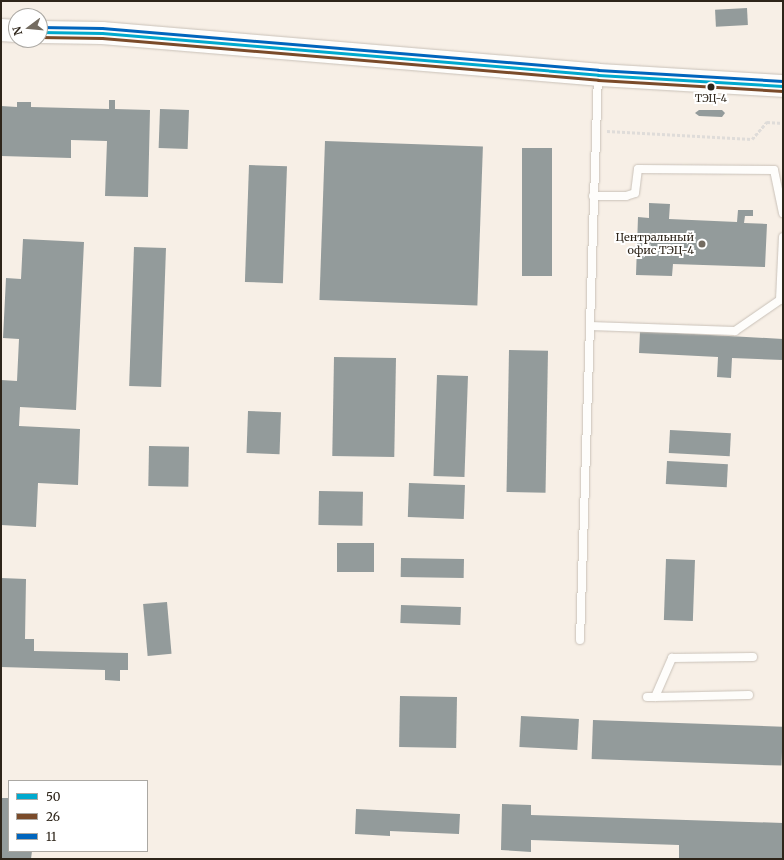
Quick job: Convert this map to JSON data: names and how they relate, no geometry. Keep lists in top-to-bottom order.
{
  "places": ["ТЭЦ-4", "Центральный офис ТЭЦ-4"],
  "lines": ["transit line 11", "transit line 50", "transit line 26"],
  "legend": ["50", "26", "11"],
  "north": "left"
}
